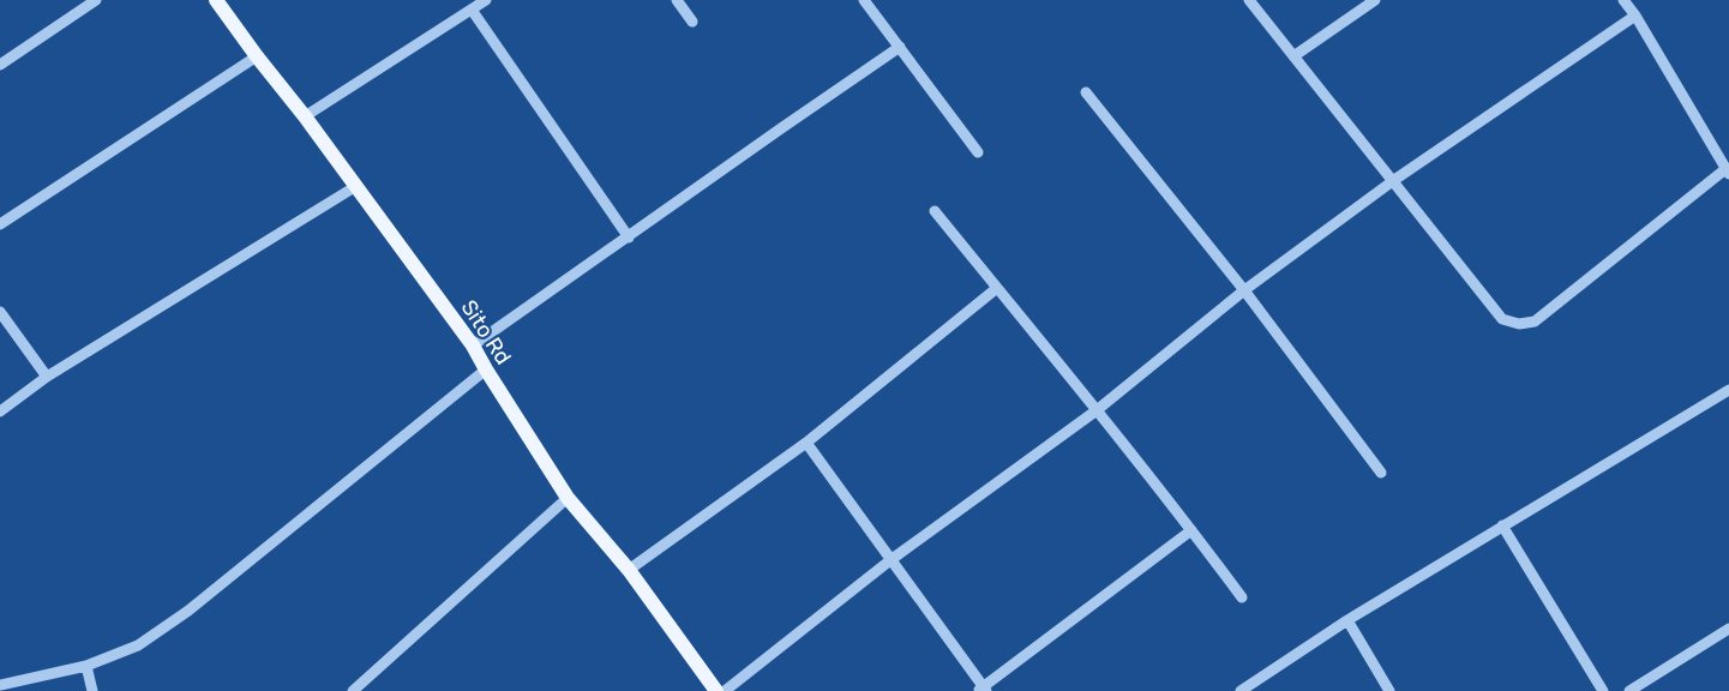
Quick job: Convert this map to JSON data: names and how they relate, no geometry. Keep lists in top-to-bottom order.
{
  "streets": {
    "main road": ["Sito Rd"]
  }
}
